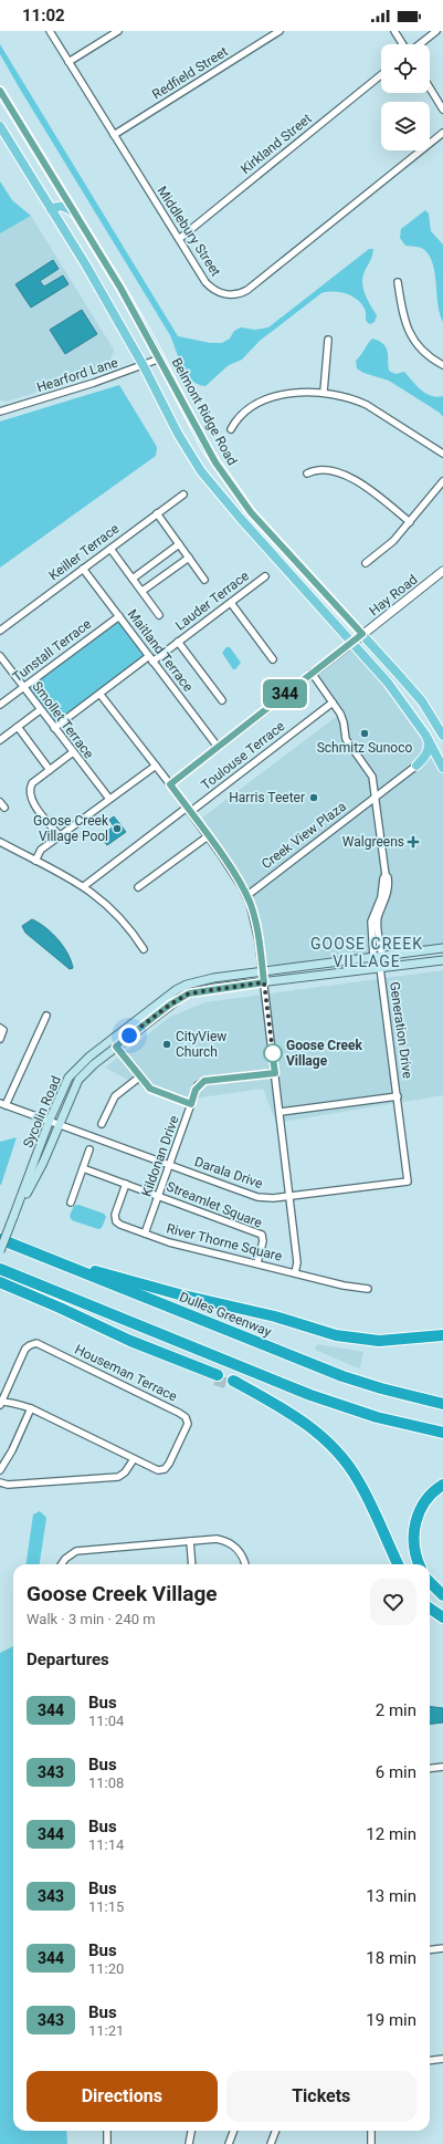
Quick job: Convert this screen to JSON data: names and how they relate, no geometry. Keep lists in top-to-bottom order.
{
  "streets": {
    "highway": ["Dulles Greenway"],
    "main road": ["Belmont Ridge Road", "Sycolin Road"],
    "street": [
      "Redfield Street",
      "Kirkland Street",
      "Middlebury Street",
      "Hearford Lane",
      "Keiller Terrace",
      "Hay Road",
      "Lauder Terrace",
      "Tunstall Terrace",
      "Maitland Terrace",
      "Smollet Terrace",
      "Toulouse Terrace",
      "Creek View Plaza",
      "Generation Drive",
      "Kildonan Drive",
      "Darala Drive",
      "Streamlet Square",
      "River Thorne Square",
      "Houseman Terrace"
    ]
  },
  "crossings": [
    ["Redfield Street", "Middlebury Street"],
    ["Kirkland Street", "Middlebury Street"],
    ["Hearford Lane", "Belmont Ridge Road"],
    ["Belmont Ridge Road", "Hay Road"],
    ["Keiller Terrace", "Maitland Terrace"],
    ["Hay Road", "Maitland Terrace"],
    ["Lauder Terrace", "Maitland Terrace"],
    ["Lauder Terrace", "Smollet Terrace"],
    ["Tunstall Terrace", "Maitland Terrace"],
    ["Tunstall Terrace", "Smollet Terrace"],
    ["Generation Drive", "Sycolin Road"],
    ["Generation Drive", "Darala Drive"],
    ["Sycolin Road", "Darala Drive"],
    ["Kildonan Drive", "Darala Drive"],
    ["Kildonan Drive", "Streamlet Square"],
    ["Kildonan Drive", "River Thorne Square"],
    ["Streamlet Square", "River Thorne Square"]
  ],
  "districts": ["GOOSE CREEK VILLAGE"],
  "places": {
    "other": [
      "Schmitz Sunoco",
      "Harris Teeter",
      "Goose Creek Village Pool",
      "CityView Church",
      "Goose Creek Village"
    ],
    "health": ["Walgreens"]
  },
  "lines": ["bus line 344"],
  "page": {
    "status": "11:02",
    "on_map": "344",
    "heading": [
      ["Goose Creek Village", "Walk · 3 min · 240 m"],
      "Departures"
    ],
    "list": [
      {
        "mark": "344",
        "name": "Bus",
        "note": "11:04",
        "value": "2 min"
      },
      {
        "mark": "343",
        "name": "Bus",
        "note": "11:08",
        "value": "6 min"
      },
      {
        "mark": "344",
        "name": "Bus",
        "note": "11:14",
        "value": "12 min"
      },
      {
        "mark": "343",
        "name": "Bus",
        "note": "11:15",
        "value": "13 min"
      },
      {
        "mark": "344",
        "name": "Bus",
        "note": "11:20",
        "value": "18 min"
      },
      {
        "mark": "343",
        "name": "Bus",
        "note": "11:21",
        "value": "19 min"
      }
    ],
    "buttons": ["Directions", "Tickets"]
  }
}
